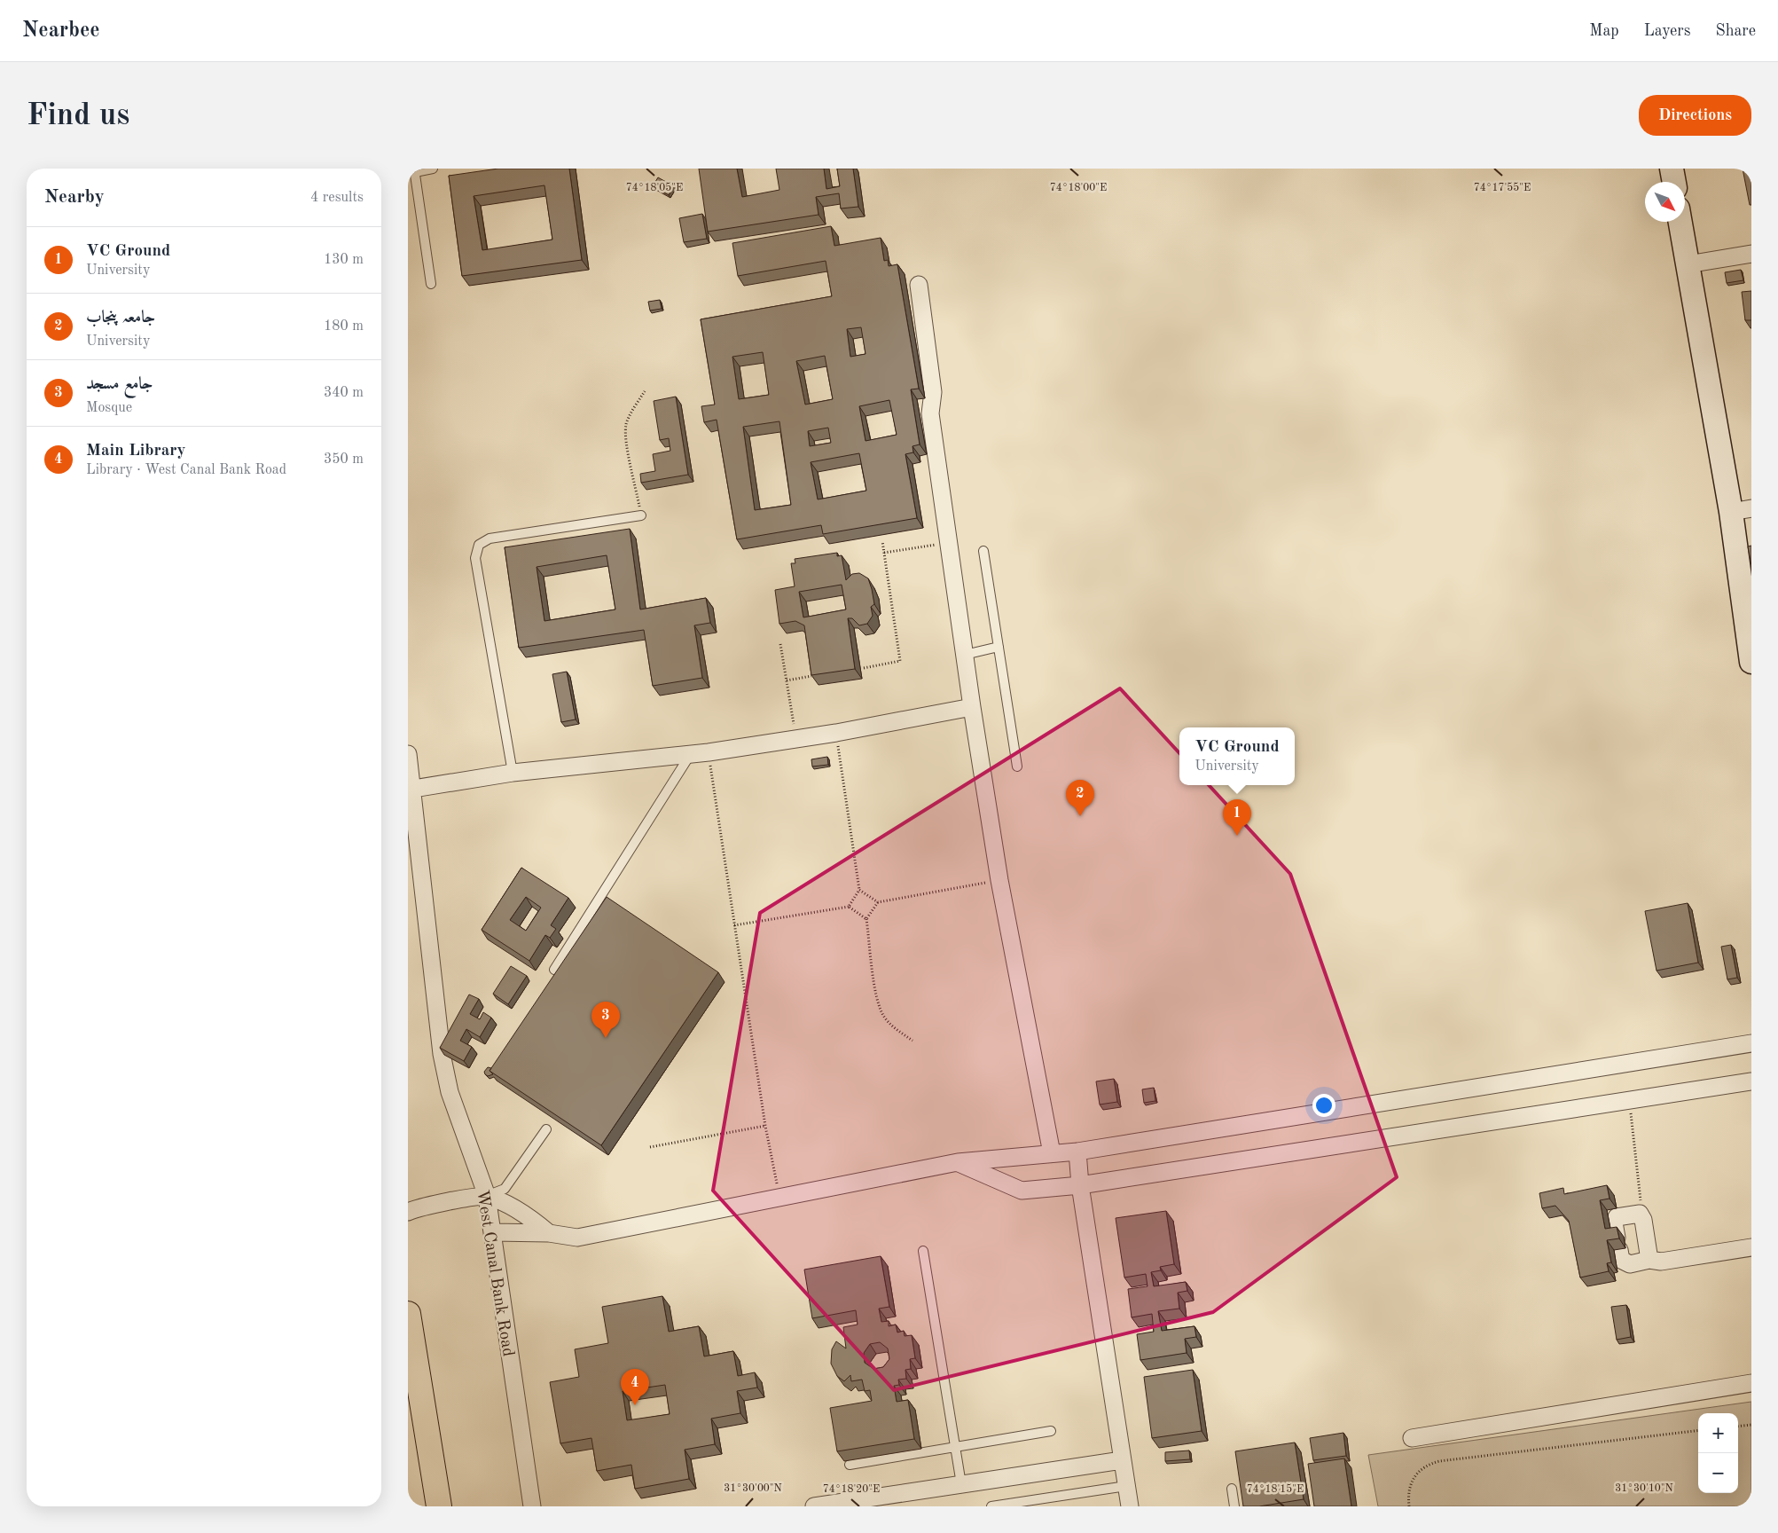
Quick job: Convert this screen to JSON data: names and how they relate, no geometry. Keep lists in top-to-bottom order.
{
  "streets": {
    "street": ["West Canal Bank Road"]
  },
  "north": "bottom right",
  "page": {
    "header": "Nearbee",
    "nav": ["Map", "Layers", "Share"],
    "buttons": "Directions",
    "title": "Find us",
    "heading": ["Nearby", "4 results"],
    "list": [
      {
        "mark": "1",
        "name": "VC Ground",
        "note": "University",
        "value": "130 m"
      },
      {
        "mark": "2",
        "name": "جامعہ پنجاب",
        "note": "University",
        "value": "180 m"
      },
      {
        "mark": "3",
        "name": "جامع مسجد",
        "note": "Mosque",
        "value": "340 m"
      },
      {
        "mark": "4",
        "name": "Main Library",
        "note": "Library · West Canal Bank Road",
        "value": "350 m"
      }
    ],
    "popup": ["VC Ground", "University"],
    "pins": [
      "2",
      "1",
      "3",
      "4"
    ],
    "map_buttons": ["+", "−"]
  },
  "coordinates": [
    "74°17'55\"E",
    "74°18'05\"E",
    "74°18'00\"E",
    "31°30'00\"N",
    "31°30'10\"N",
    "74°18'20\"E",
    "74°18'15\"E"
  ]
}
